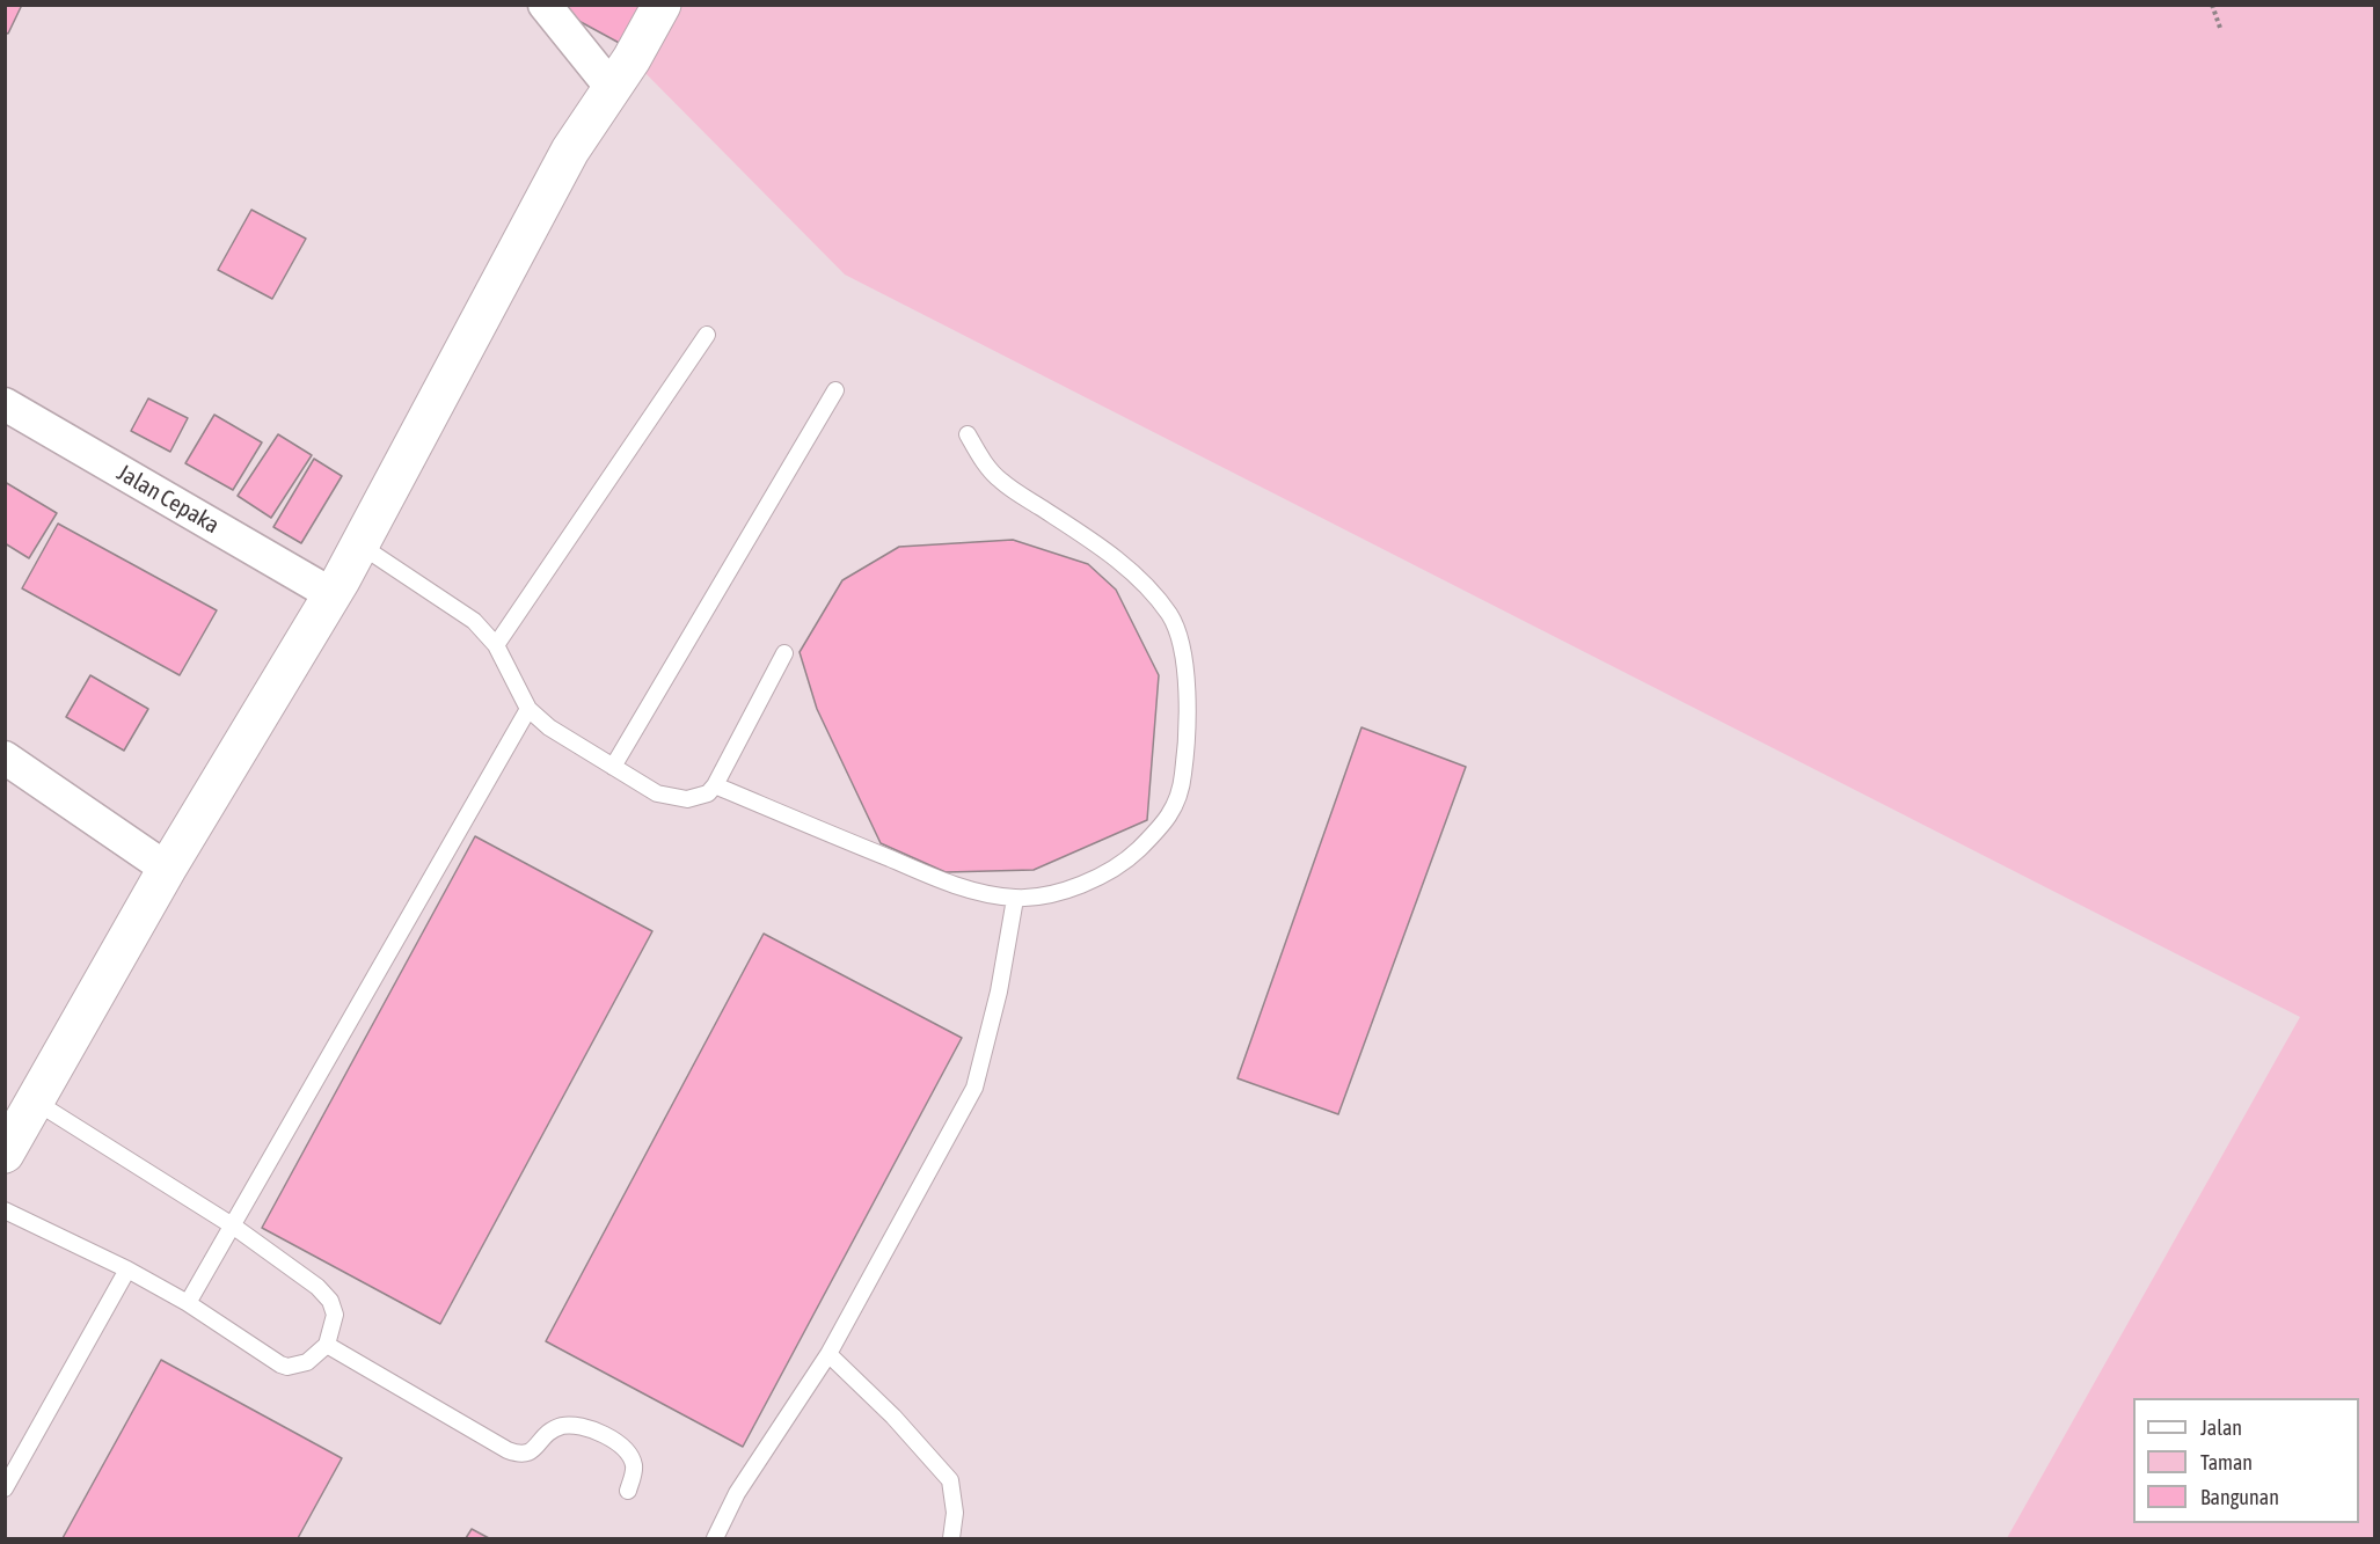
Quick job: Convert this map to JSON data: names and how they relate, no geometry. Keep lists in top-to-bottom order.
{
  "streets": {
    "street": ["Jalan Cepaka"]
  },
  "legend": ["Jalan", "Taman", "Bangunan"]
}
